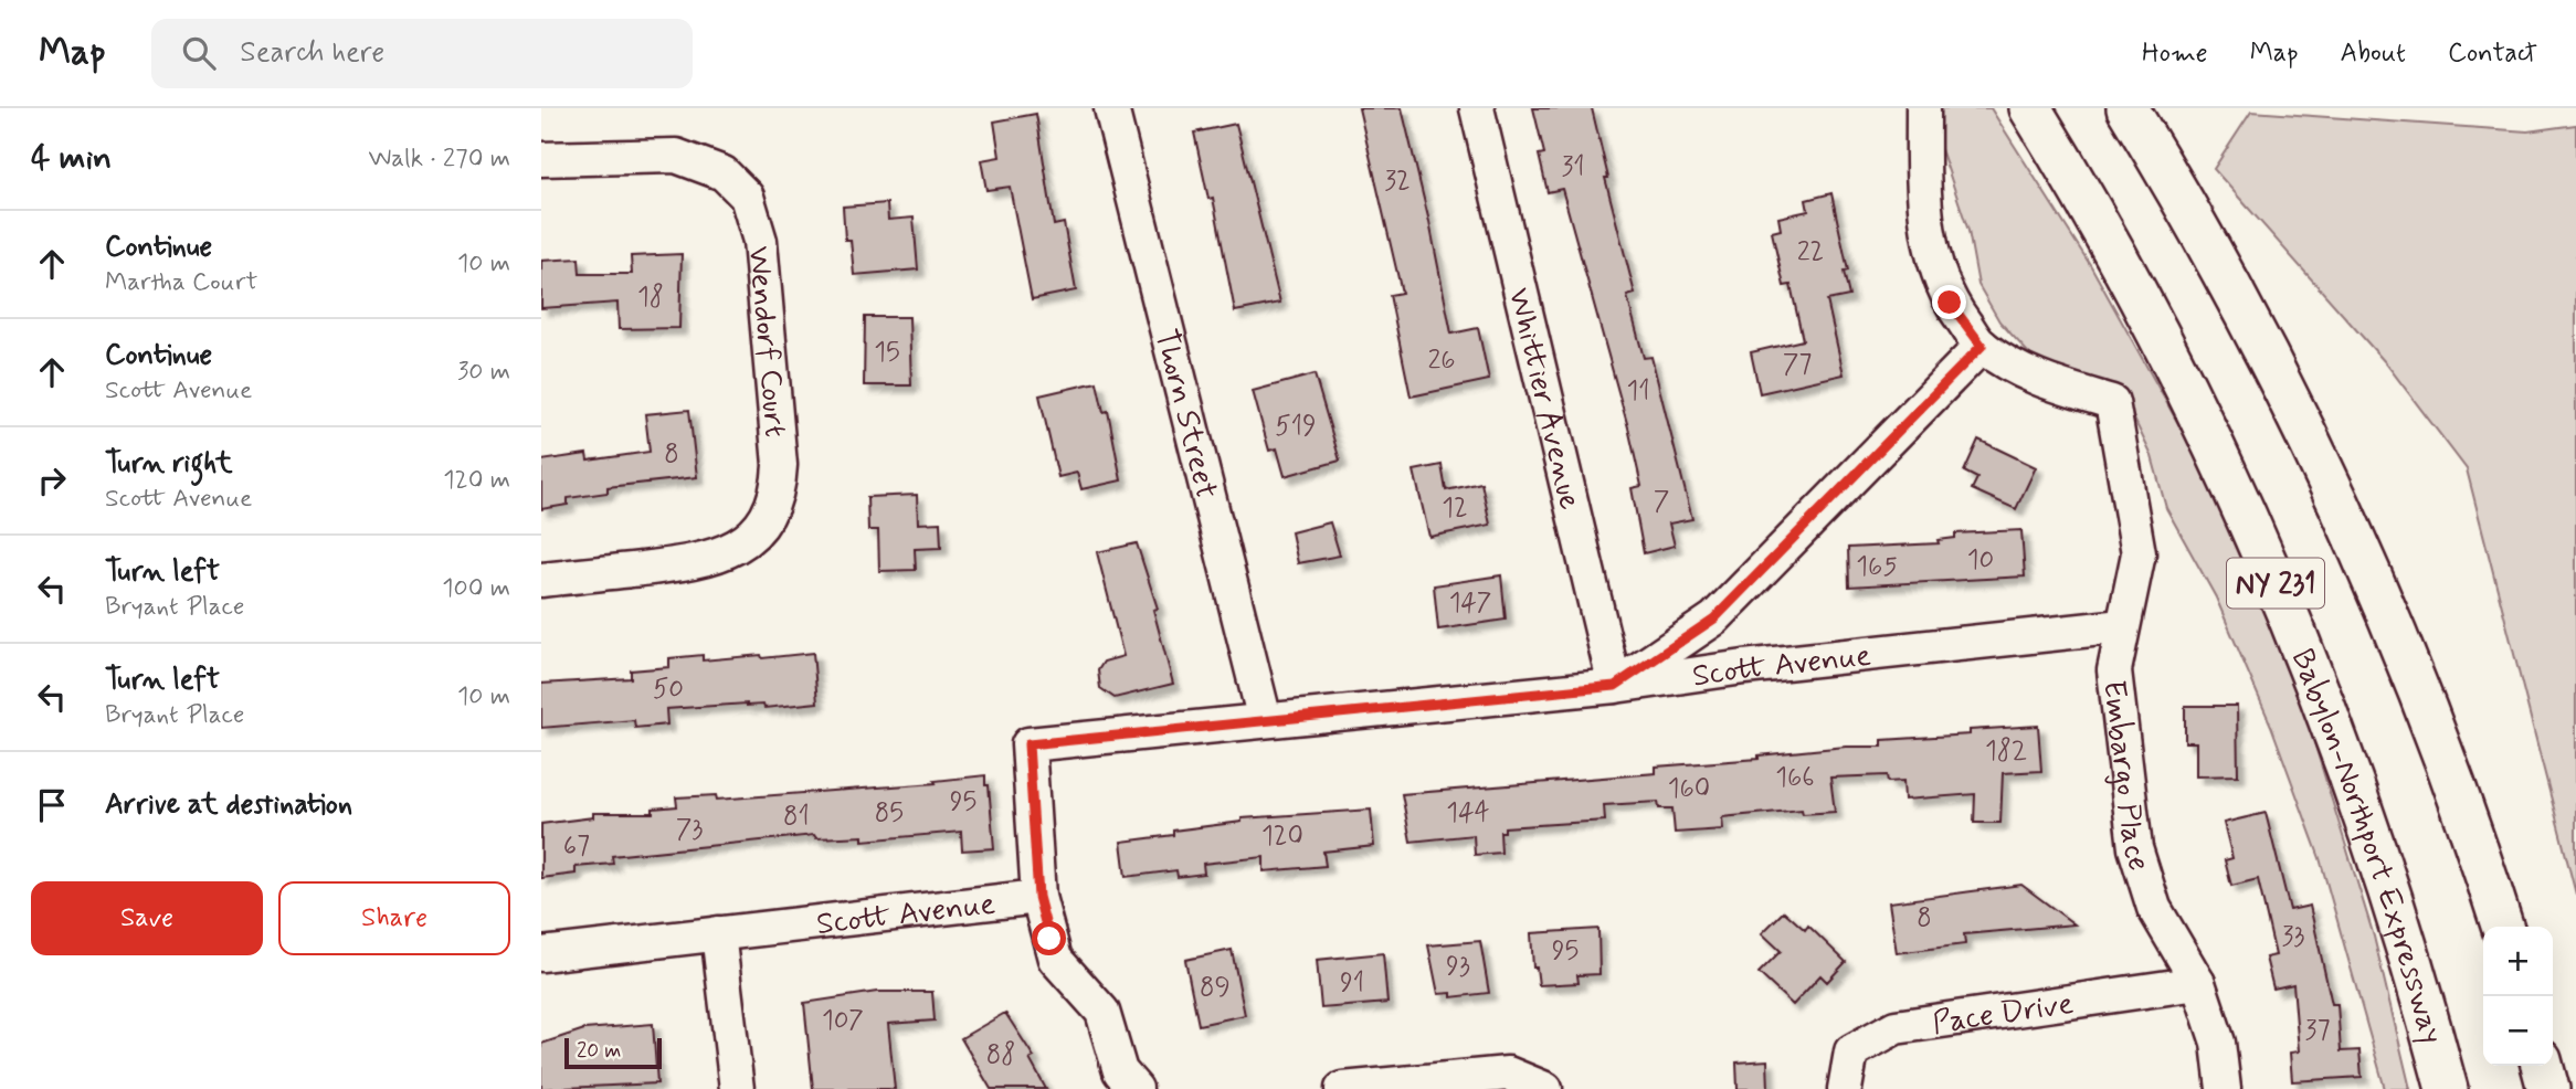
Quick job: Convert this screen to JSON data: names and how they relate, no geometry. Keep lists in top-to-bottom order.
{
  "streets": {
    "main road": ["NY 231", "Babylon-Northport Expressway"],
    "street": [
      "Wendorf Court",
      "Whittier Avenue",
      "Thorn Street",
      "Scott Avenue",
      "Embargo Place",
      "Pace Drive"
    ]
  },
  "crossings": [
    ["Whittier Avenue", "Scott Avenue"],
    ["Thorn Street", "Scott Avenue"],
    ["Scott Avenue", "Embargo Place"],
    ["Embargo Place", "Pace Drive"]
  ],
  "house_numbers": [
    "31",
    "32",
    "22",
    "18",
    "15",
    "26",
    "77",
    "11",
    "519",
    "8",
    "7",
    "12",
    "10",
    "165",
    "147",
    "50",
    "182",
    "166",
    "160",
    "95",
    "85",
    "144",
    "81",
    "73",
    "120",
    "67",
    "8",
    "33",
    "95",
    "93",
    "91",
    "89",
    "107",
    "37",
    "88"
  ],
  "scale_bar": "20 m",
  "page": {
    "header": "Map",
    "search": "Search here",
    "nav": [
      "Home",
      "Map",
      "About",
      "Contact"
    ],
    "heading": ["4 min", "Walk · 270 m"],
    "list": [
      ["Continue", "Martha Court", "10 m"],
      ["Continue", "Scott Avenue", "30 m"],
      ["Turn right", "Scott Avenue", "120 m"],
      ["Turn left", "Bryant Place", "100 m"],
      ["Turn left", "Bryant Place", "10 m"],
      "Arrive at destination"
    ],
    "buttons": ["Save", "Share"],
    "map_buttons": ["+", "−"],
    "scale": "20 m"
  }
}
